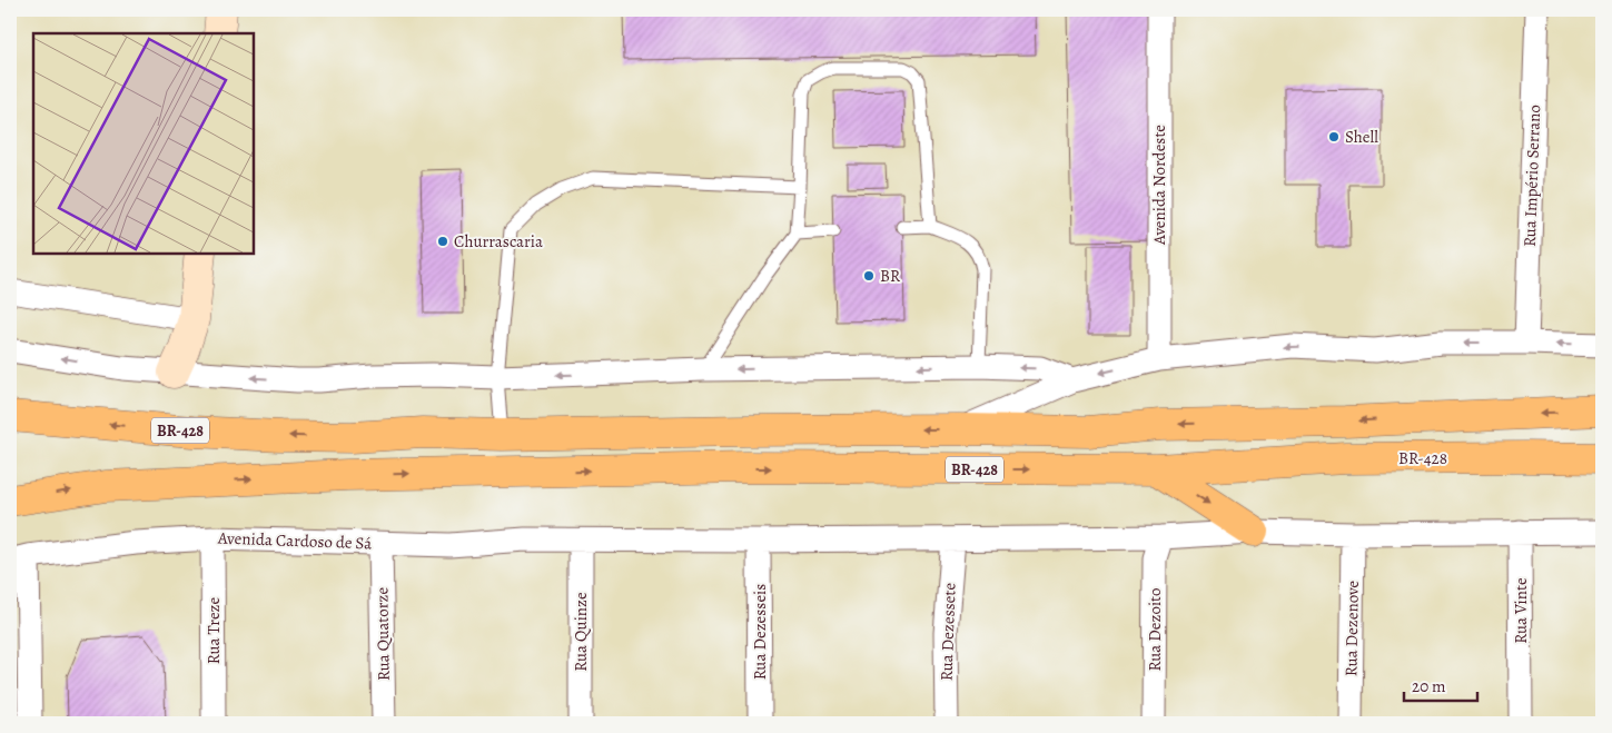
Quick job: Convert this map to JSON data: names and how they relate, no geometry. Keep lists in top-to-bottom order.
{
  "streets": {
    "highway": ["BR-428"],
    "street": [
      "Rua Império Serrano",
      "Avenida Nordeste",
      "Avenida Cardoso de Sá",
      "Rua Vinte",
      "Rua Dezenove",
      "Rua Dezoito",
      "Rua Treze",
      "Rua Quinze",
      "Rua Dezesseis",
      "Rua Dezessete",
      "Rua Quatorze"
    ]
  },
  "crossings": [
    ["Avenida Cardoso de Sá", "Rua Vinte"],
    ["Avenida Cardoso de Sá", "Rua Dezenove"],
    ["Avenida Cardoso de Sá", "Rua Dezoito"],
    ["Avenida Cardoso de Sá", "Rua Treze"],
    ["Avenida Cardoso de Sá", "Rua Quinze"],
    ["Avenida Cardoso de Sá", "Rua Dezesseis"],
    ["Avenida Cardoso de Sá", "Rua Dezessete"],
    ["Avenida Cardoso de Sá", "Rua Quatorze"]
  ],
  "places": ["Shell", "Churrascaria", "BR"],
  "scale_bar": "20 m"
}
